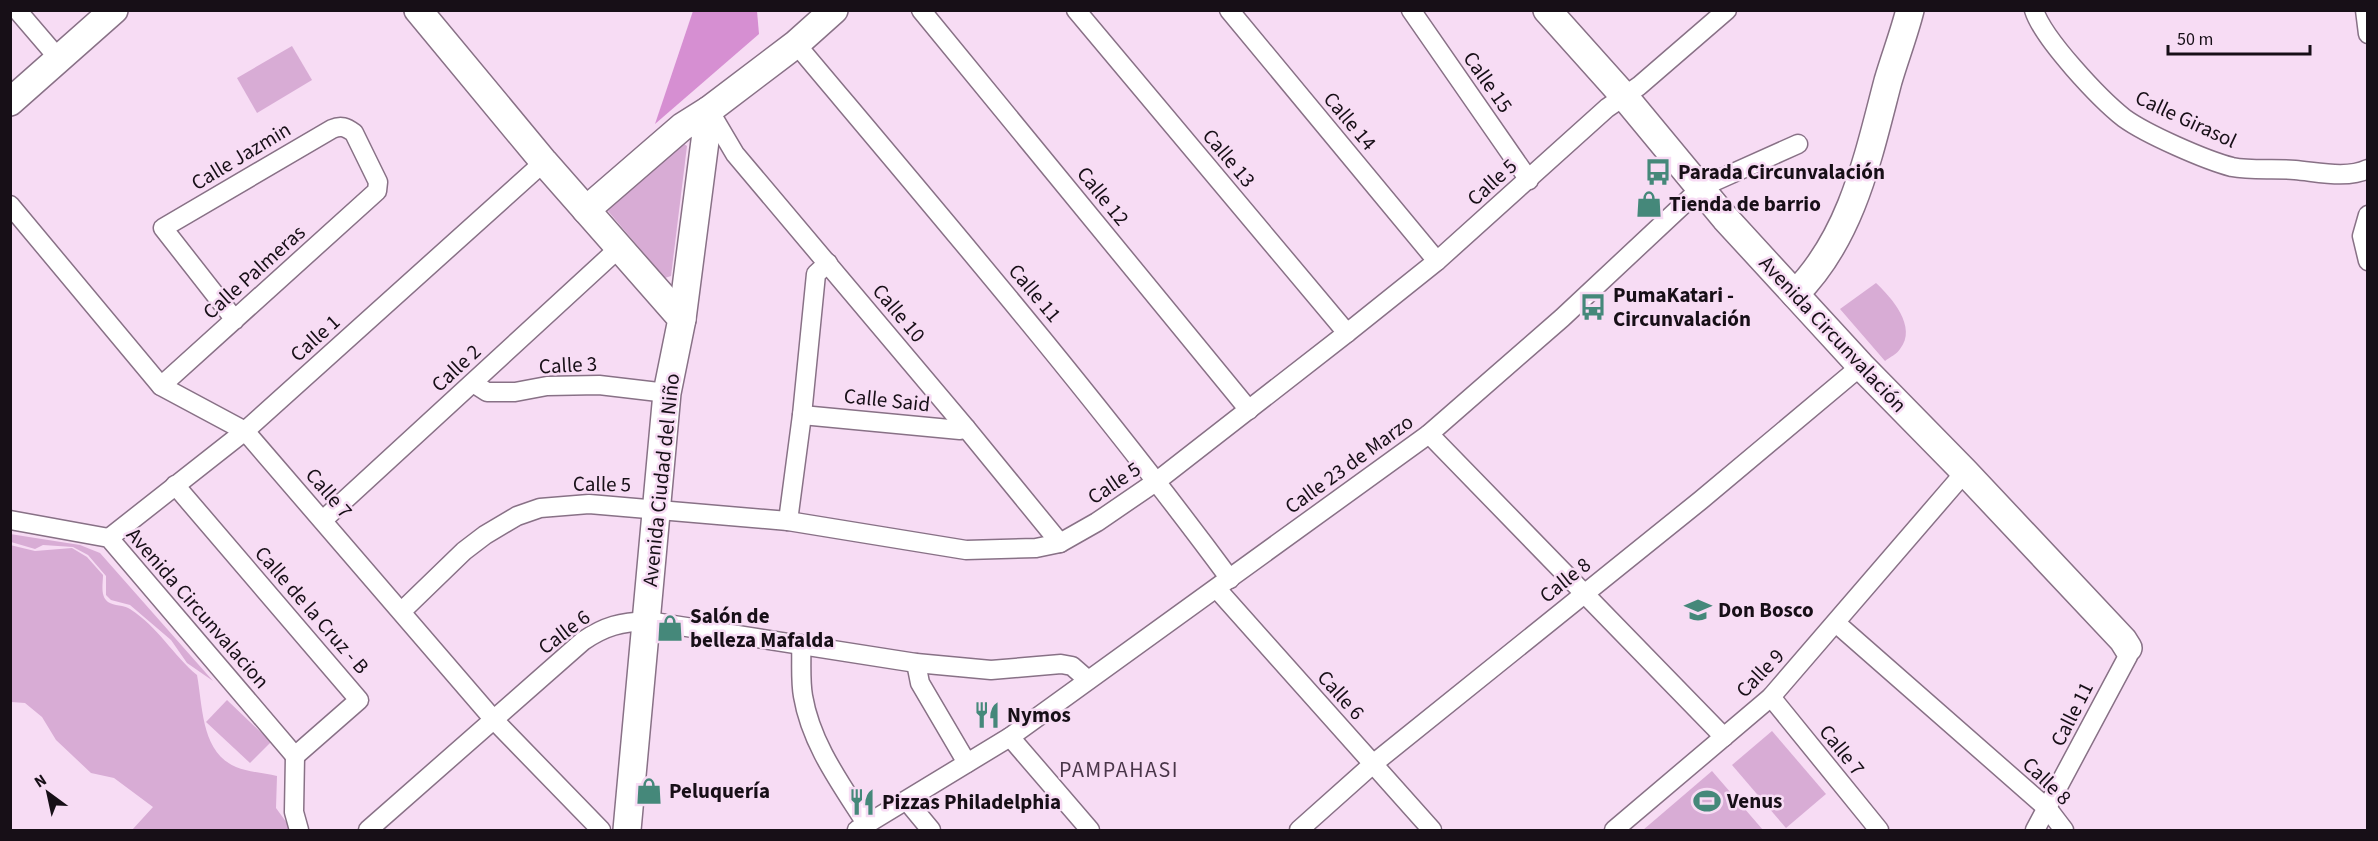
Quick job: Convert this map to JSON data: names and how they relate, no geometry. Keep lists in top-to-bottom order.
{
  "streets": {
    "street": [
      "Calle 15",
      "Calle Girasol",
      "Calle 14",
      "Calle Jazmin",
      "Calle 13",
      "Calle 5",
      "Calle 12",
      "Calle Palmeras",
      "Calle 11",
      "Calle 10",
      "Avenida Circunvalación",
      "Calle 1",
      "Calle 3",
      "Calle 2",
      "Calle Said",
      "Calle 23 de Marzo",
      "Avenida Ciudad del Niño",
      "Calle 7",
      "Calle 8",
      "Avenida Circunvalacion",
      "Calle de la Cruz - B",
      "Calle 6",
      "Calle 9"
    ]
  },
  "crossings": [
    ["Calle 15", "Calle 5"],
    ["Calle 14", "Calle 5"],
    ["Calle Jazmin", "Calle Palmeras"],
    ["Calle 13", "Calle 5"],
    ["Calle 5", "Calle 12"],
    ["Calle 5", "Calle 11"],
    ["Calle 5", "Calle 10"],
    ["Calle 5", "Avenida Circunvalación"],
    ["Calle 5", "Avenida Ciudad del Niño"],
    ["Calle 5", "Calle 7"],
    ["Calle Palmeras", "Calle 7"],
    ["Calle 11", "Avenida Circunvalación"],
    ["Calle 11", "Calle 23 de Marzo"],
    ["Calle 11", "Calle 8"],
    ["Calle 11", "Calle 6"],
    ["Calle 10", "Calle Said"],
    ["Calle 10", "Avenida Ciudad del Niño"],
    ["Avenida Circunvalación", "Calle 23 de Marzo"],
    ["Avenida Circunvalación", "Calle 8"],
    ["Avenida Circunvalación", "Calle 9"],
    ["Calle 1", "Calle 7"],
    ["Calle 1", "Avenida Circunvalacion"],
    ["Calle 1", "Calle de la Cruz - B"],
    ["Calle 3", "Calle 2"],
    ["Calle 3", "Avenida Ciudad del Niño"],
    ["Calle 2", "Calle 7"],
    ["Calle 23 de Marzo", "Calle 6"],
    ["Avenida Ciudad del Niño", "Calle 6"],
    ["Calle 7", "Calle 6"],
    ["Calle 7", "Calle 9"],
    ["Calle 8", "Calle 6"],
    ["Calle 8", "Calle 9"],
    ["Avenida Circunvalacion", "Calle de la Cruz - B"]
  ],
  "districts": ["PAMPAHASI"],
  "places": {
    "bus stop": ["Parada Circunvalación", "PumaKatari - Circunvalación"],
    "shop": ["Tienda de barrio", "Salón de belleza Mafalda", "Peluquería"],
    "school or university": ["Don Bosco"],
    "restaurant": ["Nymos", "Pizzas Philadelphia"],
    "sports": ["Venus"]
  },
  "scale_bar": "50 m",
  "north": "top left"
}
